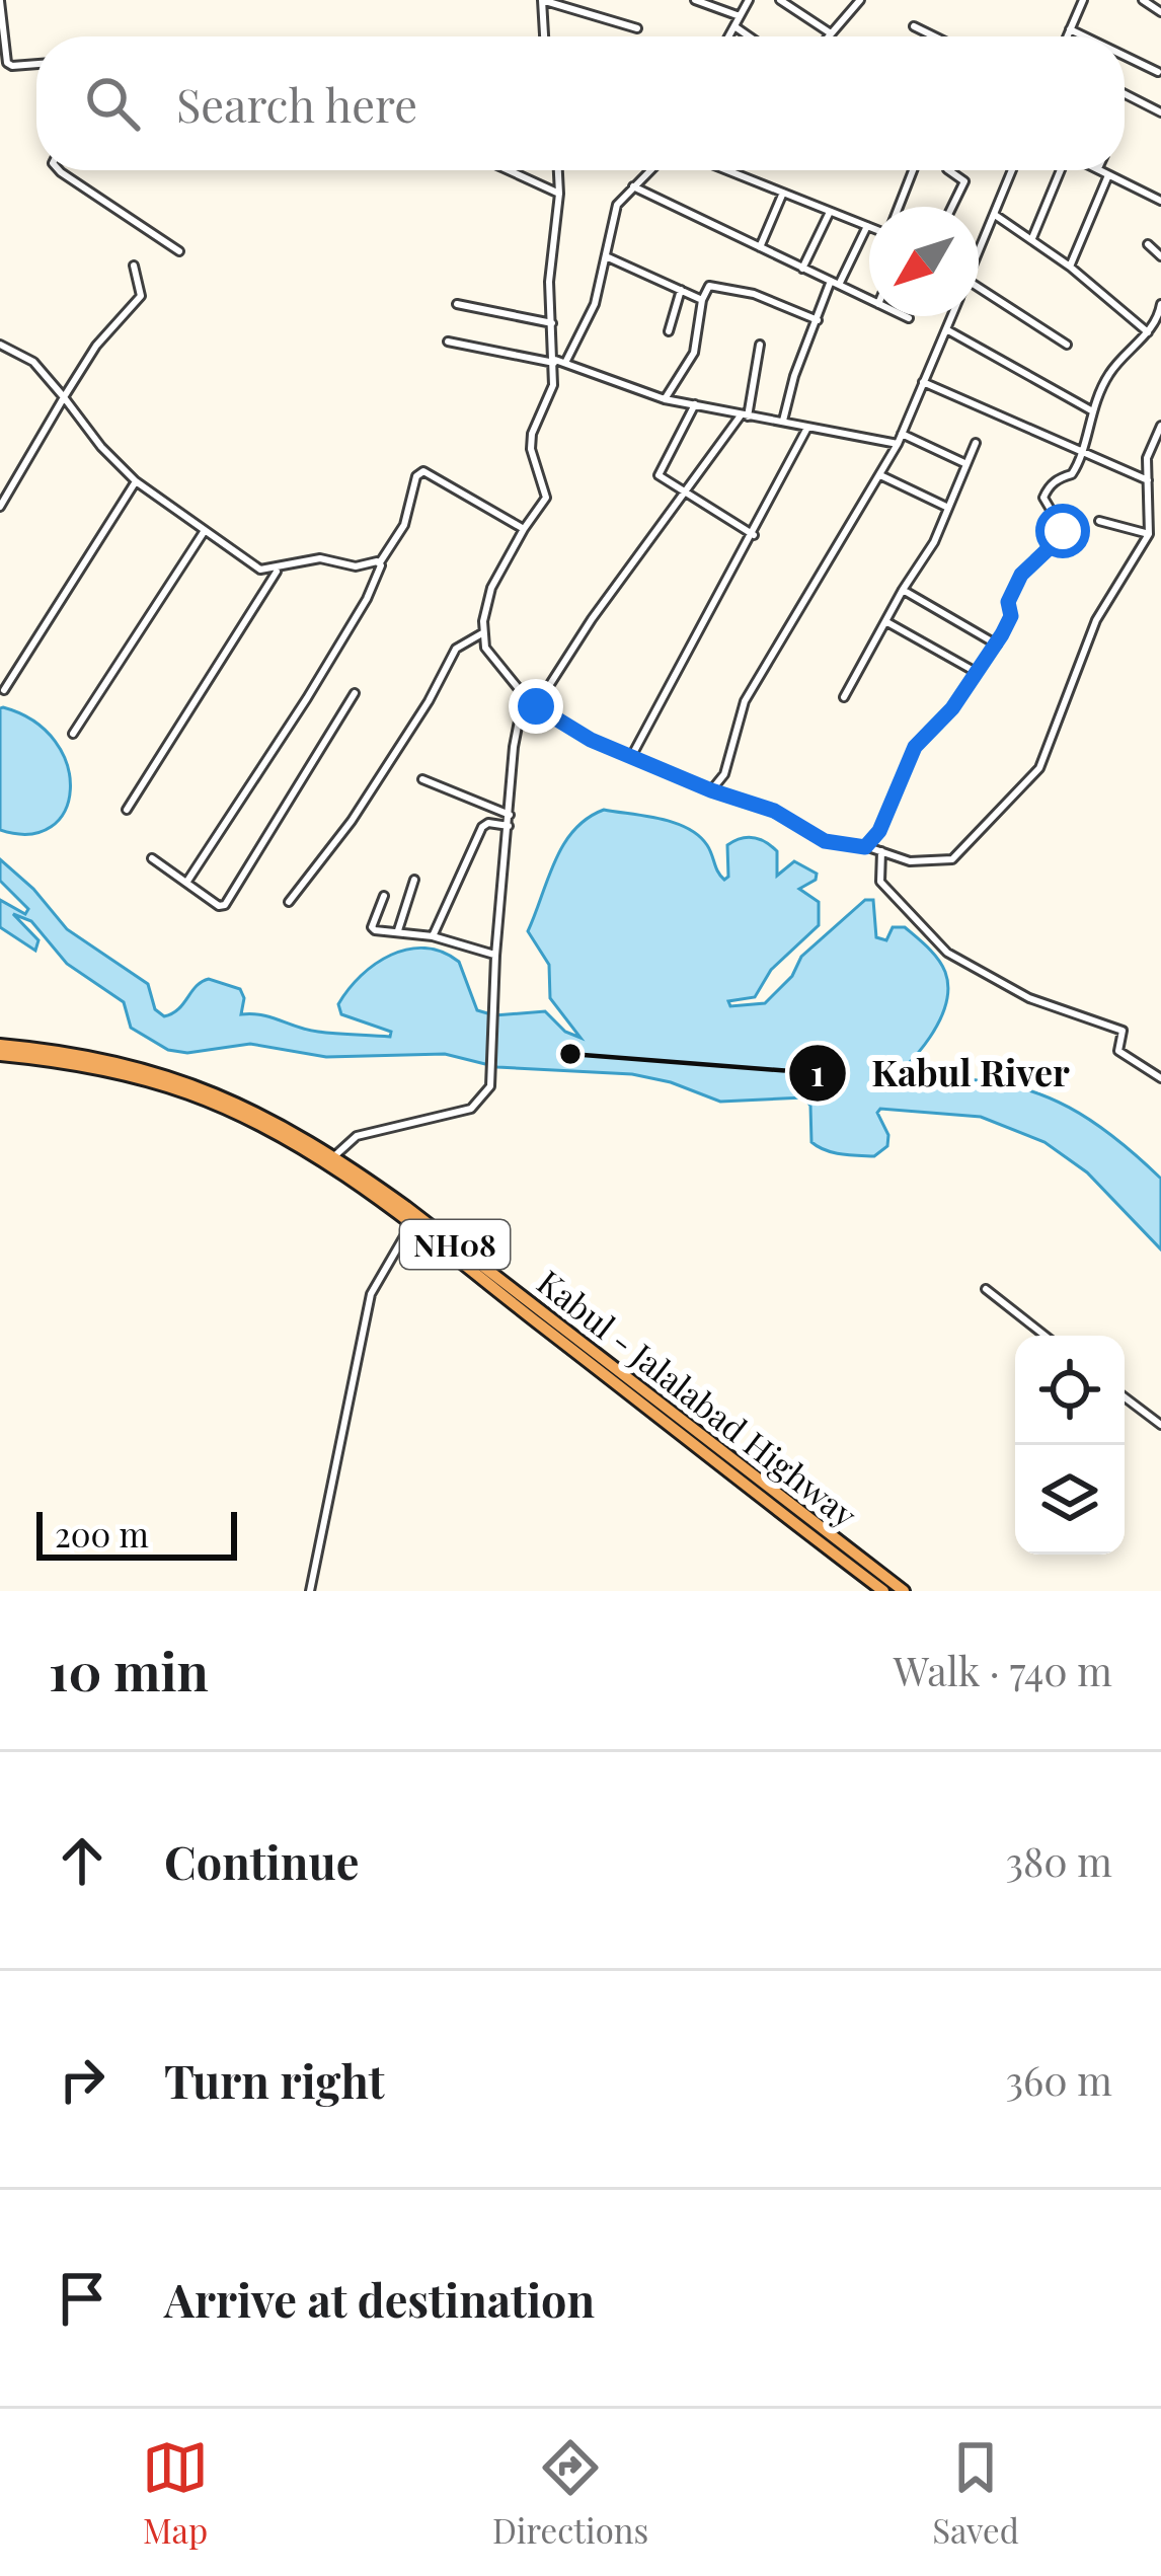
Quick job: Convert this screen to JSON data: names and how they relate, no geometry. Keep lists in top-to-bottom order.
{
  "streets": {
    "highway": ["NH08", "Kabul - Jalalabad Highway"]
  },
  "places": ["Kabul River"],
  "scale_bar": "200 m",
  "north": "bottom left",
  "page": {
    "search": "Search here",
    "scale": "200 m",
    "heading": ["10 min", "Walk · 740 m"],
    "list": [
      ["Continue", "380 m"],
      ["Turn right", "360 m"],
      "Arrive at destination"
    ],
    "nav": ["Map", "Directions", "Saved"]
  }
}
